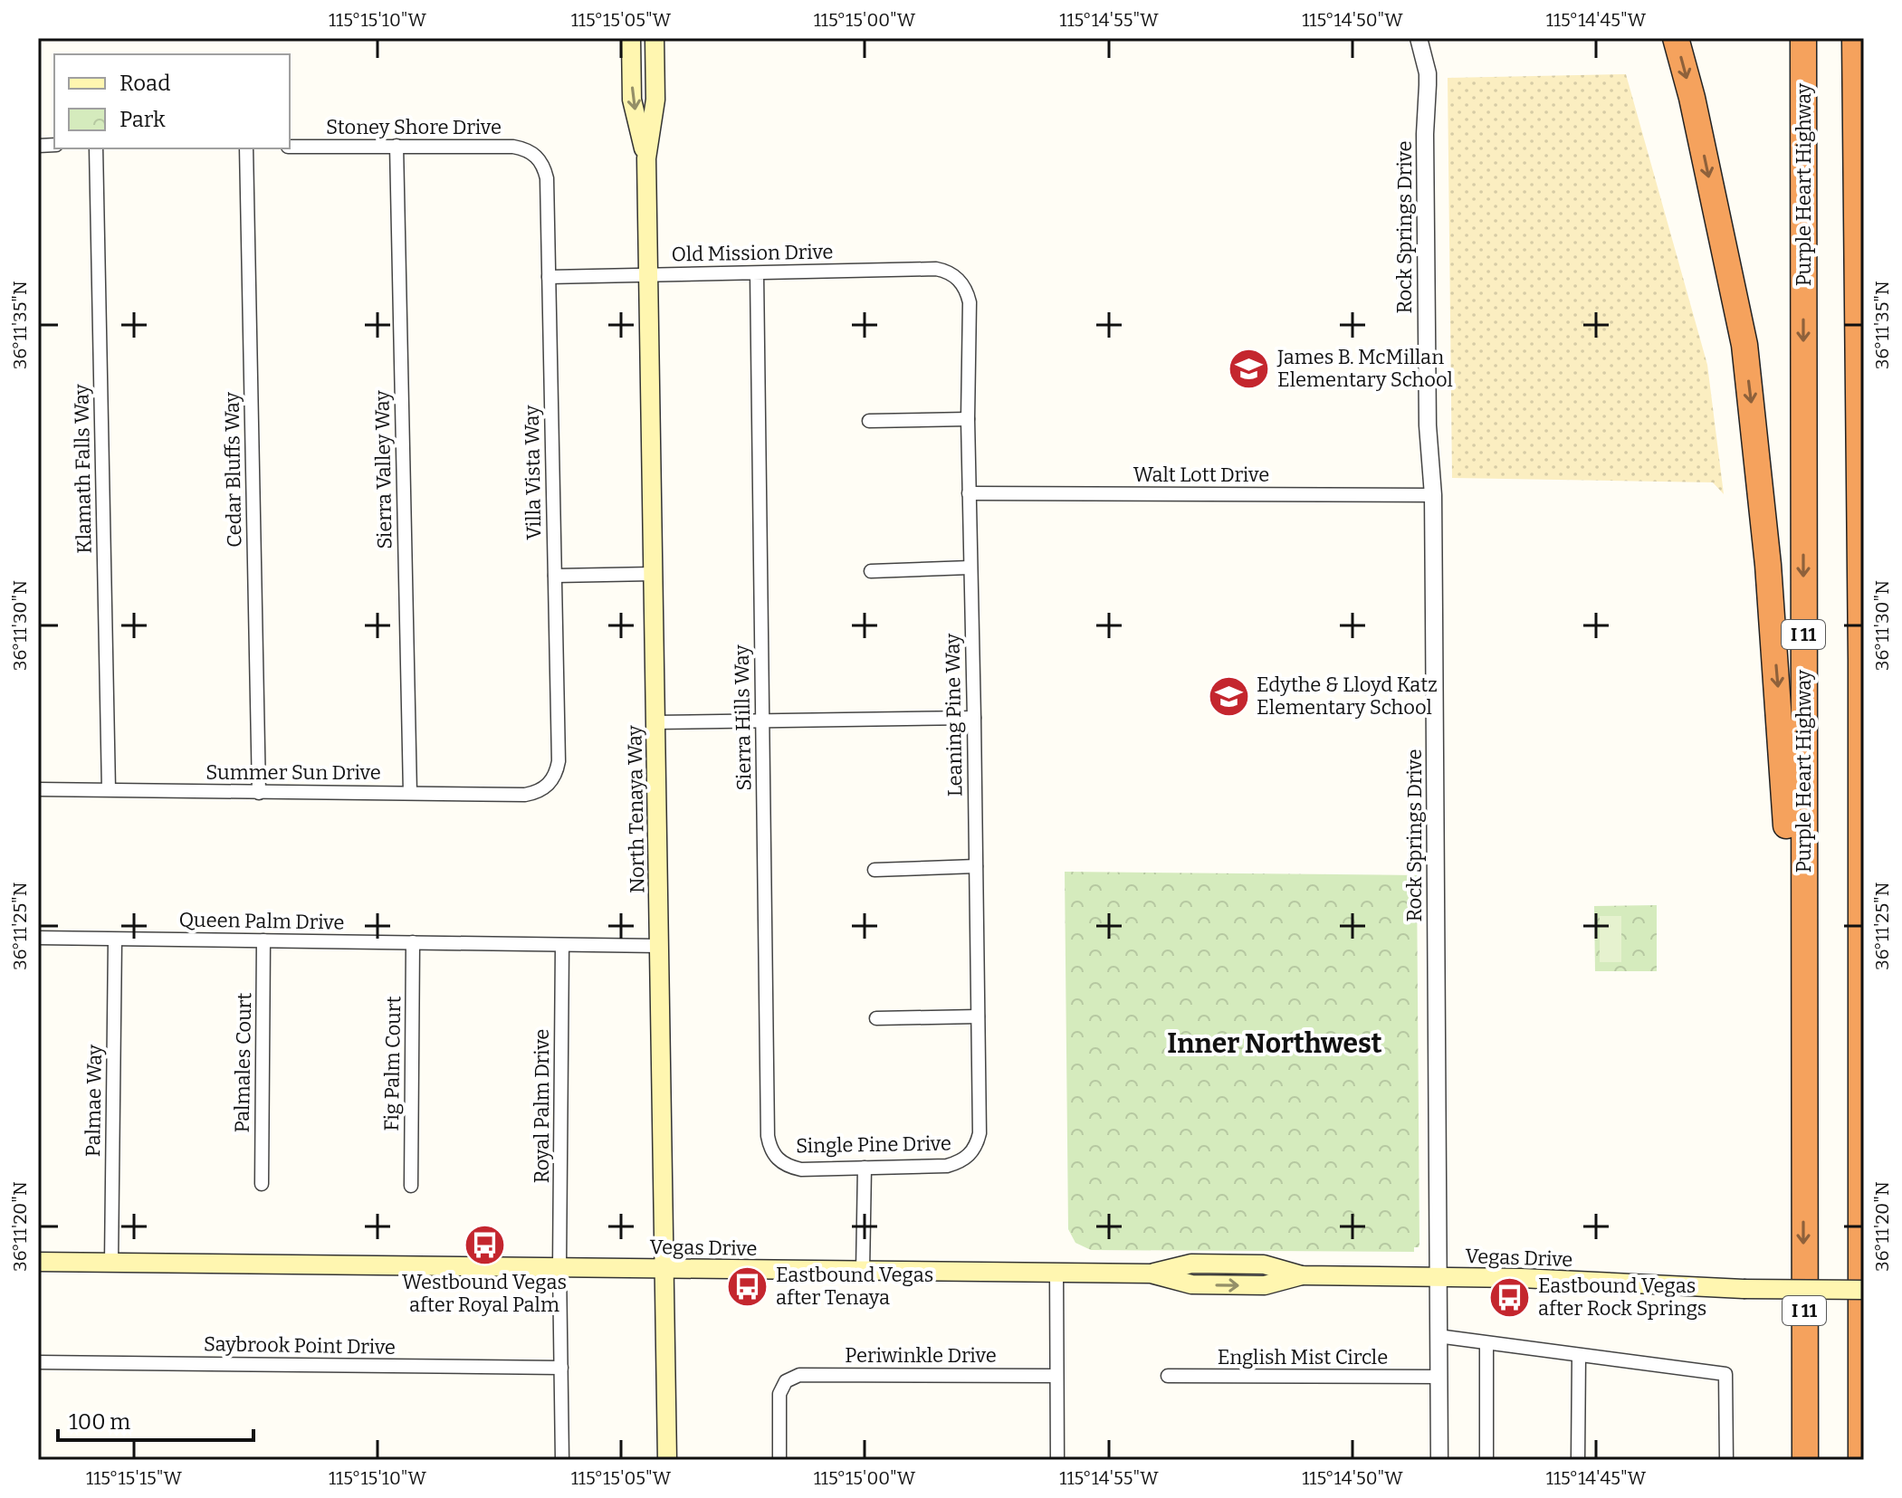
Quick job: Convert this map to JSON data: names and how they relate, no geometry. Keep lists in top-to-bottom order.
{
  "streets": {
    "highway": ["Purple Heart Highway", "I 11"],
    "main road": ["North Tenaya Way", "Vegas Drive"],
    "street": [
      "Stoney Shore Drive",
      "Rock Springs Drive",
      "Old Mission Drive",
      "Klamath Falls Way",
      "Cedar Bluffs Way",
      "Sierra Valley Way",
      "Villa Vista Way",
      "Walt Lott Drive",
      "Leaning Pine Way",
      "Sierra Hills Way",
      "Summer Sun Drive",
      "Queen Palm Drive",
      "Palmales Court",
      "Fig Palm Court",
      "Palmae Way",
      "Royal Palm Drive",
      "Single Pine Drive",
      "Saybrook Point Drive",
      "Periwinkle Drive",
      "English Mist Circle"
    ]
  },
  "crossings": [
    ["Stoney Shore Drive", "Sierra Valley Way"],
    ["Stoney Shore Drive", "Villa Vista Way"],
    ["Rock Springs Drive", "Walt Lott Drive"],
    ["Rock Springs Drive", "Vegas Drive"],
    ["Rock Springs Drive", "English Mist Circle"],
    ["Old Mission Drive", "Villa Vista Way"],
    ["Old Mission Drive", "Leaning Pine Way"],
    ["Old Mission Drive", "Sierra Hills Way"],
    ["Old Mission Drive", "North Tenaya Way"],
    ["Klamath Falls Way", "Summer Sun Drive"],
    ["Cedar Bluffs Way", "Summer Sun Drive"],
    ["Sierra Valley Way", "Summer Sun Drive"],
    ["Villa Vista Way", "Summer Sun Drive"],
    ["Walt Lott Drive", "Leaning Pine Way"],
    ["Leaning Pine Way", "Single Pine Drive"],
    ["Sierra Hills Way", "Single Pine Drive"],
    ["North Tenaya Way", "Queen Palm Drive"],
    ["North Tenaya Way", "Vegas Drive"],
    ["Queen Palm Drive", "Palmales Court"],
    ["Queen Palm Drive", "Fig Palm Court"],
    ["Queen Palm Drive", "Palmae Way"],
    ["Queen Palm Drive", "Royal Palm Drive"],
    ["Palmae Way", "Vegas Drive"],
    ["Royal Palm Drive", "Vegas Drive"],
    ["Royal Palm Drive", "Saybrook Point Drive"]
  ],
  "districts": ["Inner Northwest"],
  "places": {
    "school or university": ["James B. McMillan Elementary School", "Edythe & Lloyd Katz Elementary School"],
    "bus stop": ["Westbound Vegas after Royal Palm", "Eastbound Vegas after Tenaya", "Eastbound Vegas after Rock Springs"]
  },
  "legend": ["Road", "Park"],
  "scale_bar": "100 m",
  "coordinates": [
    "115°15'10\"W",
    "115°15'05\"W",
    "115°15'00\"W",
    "115°14'55\"W",
    "115°14'50\"W",
    "115°14'45\"W",
    "36°11'35\"N",
    "36°11'30\"N",
    "36°11'25\"N",
    "36°11'20\"N",
    "115°15'15\"W"
  ]
}
